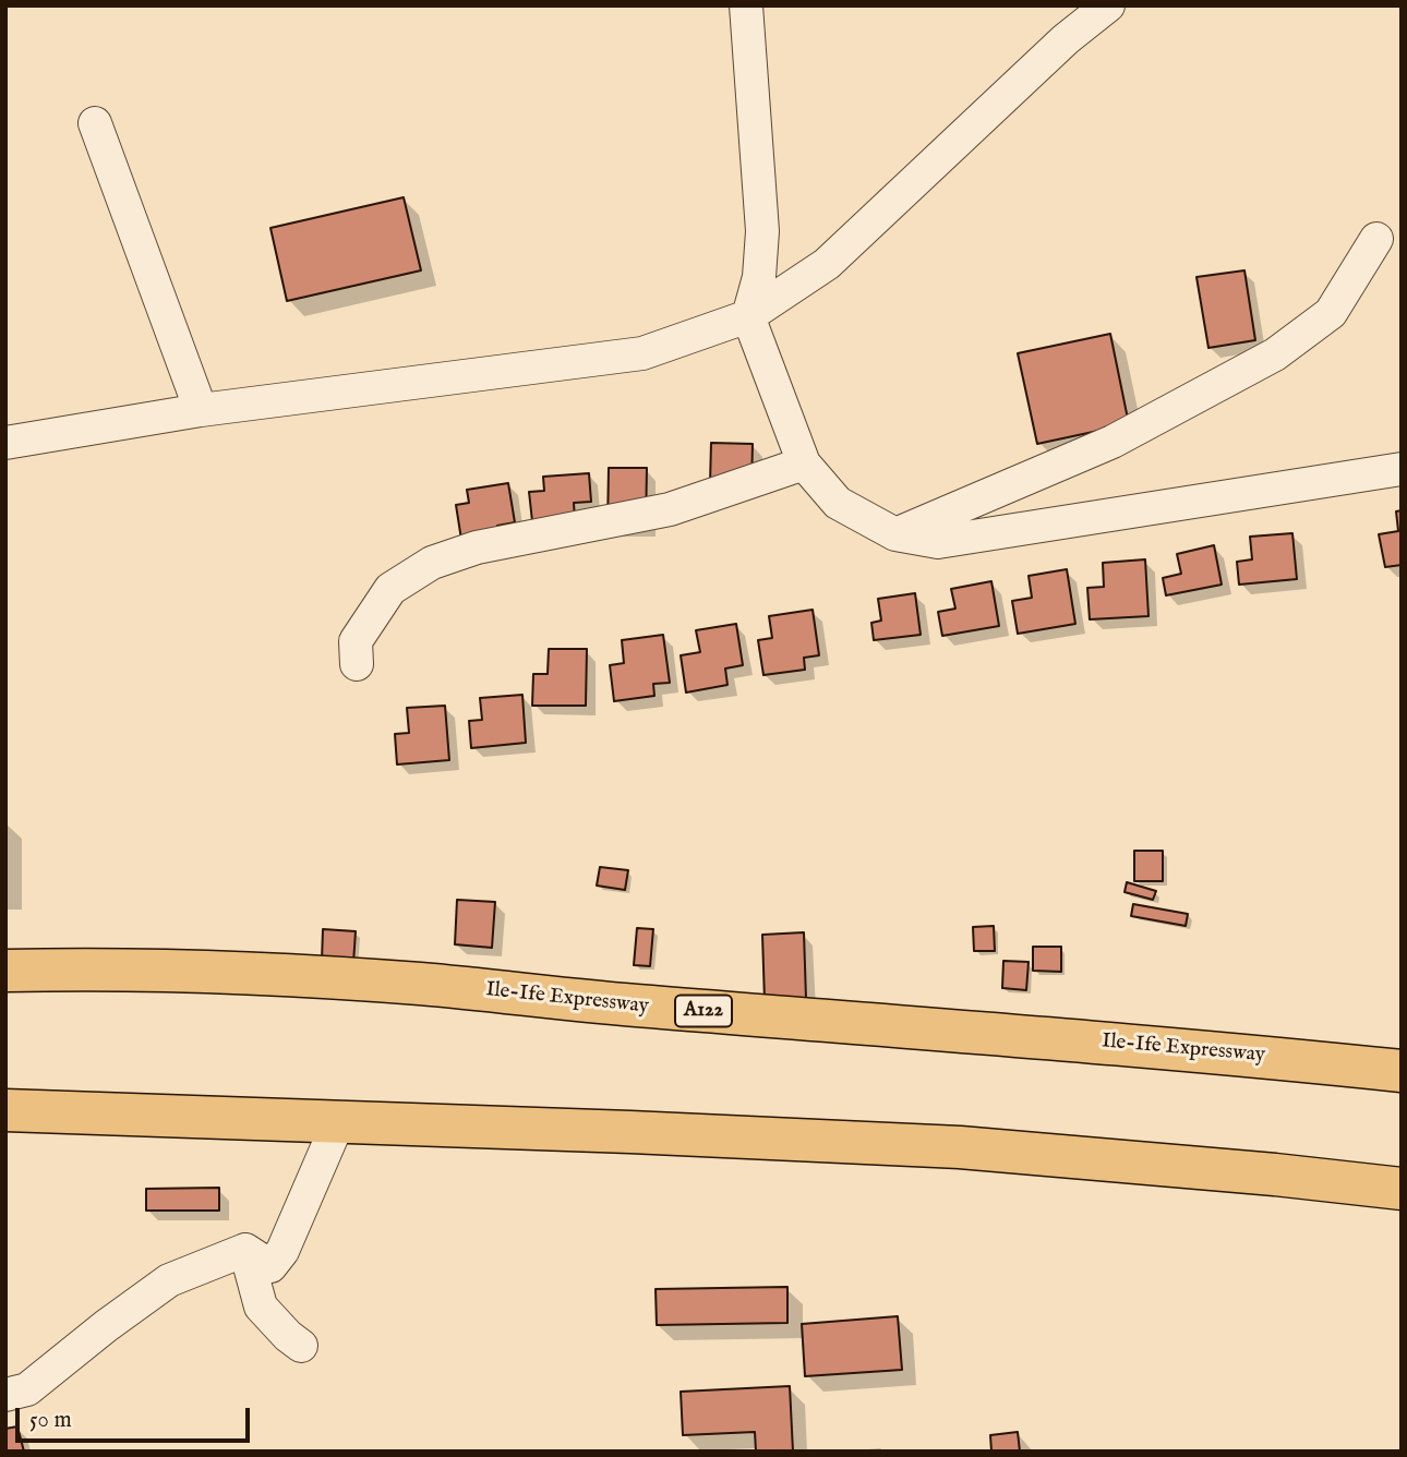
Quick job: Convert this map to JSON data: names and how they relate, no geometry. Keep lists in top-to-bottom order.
{
  "streets": {
    "highway": ["Ile-Ife Expressway", "A122"]
  },
  "scale_bar": "50 m"
}
